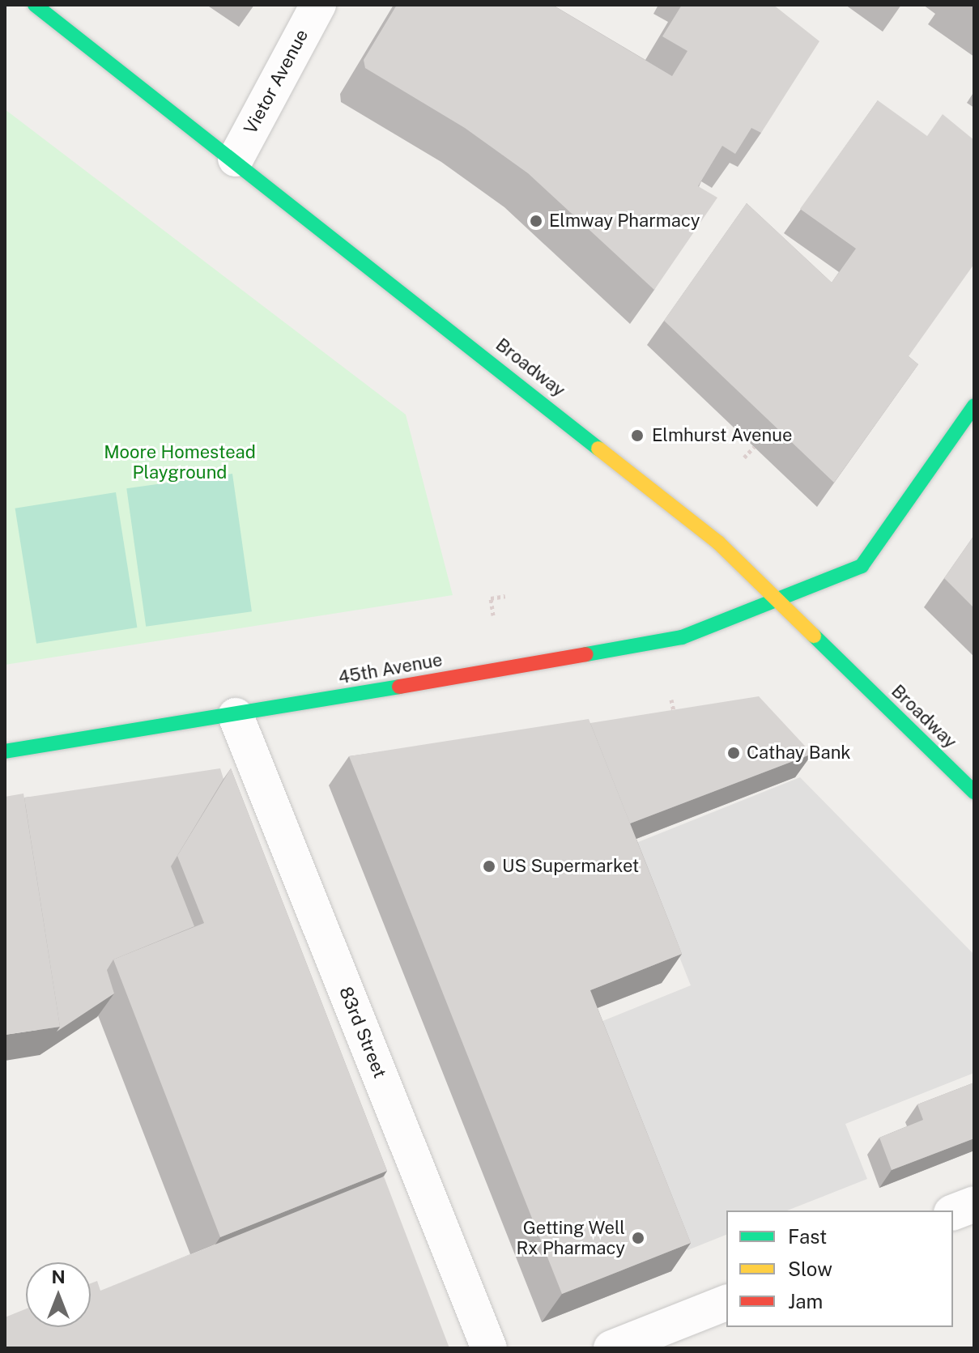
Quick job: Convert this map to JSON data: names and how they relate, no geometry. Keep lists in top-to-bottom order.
{
  "streets": {
    "main road": ["Broadway", "45th Avenue"],
    "street": ["Vietor Avenue", "83rd Street"]
  },
  "crossings": [
    ["Vietor Avenue", "Broadway"],
    ["Broadway", "45th Avenue"],
    ["45th Avenue", "83rd Street"]
  ],
  "parks": ["Moore Homestead Playground"],
  "places": [
    "Elmway Pharmacy",
    "Elmhurst Avenue",
    "Cathay Bank",
    "US Supermarket",
    "Getting Well Rx Pharmacy"
  ],
  "legend": ["Fast", "Slow", "Jam"],
  "north": "top"
}
